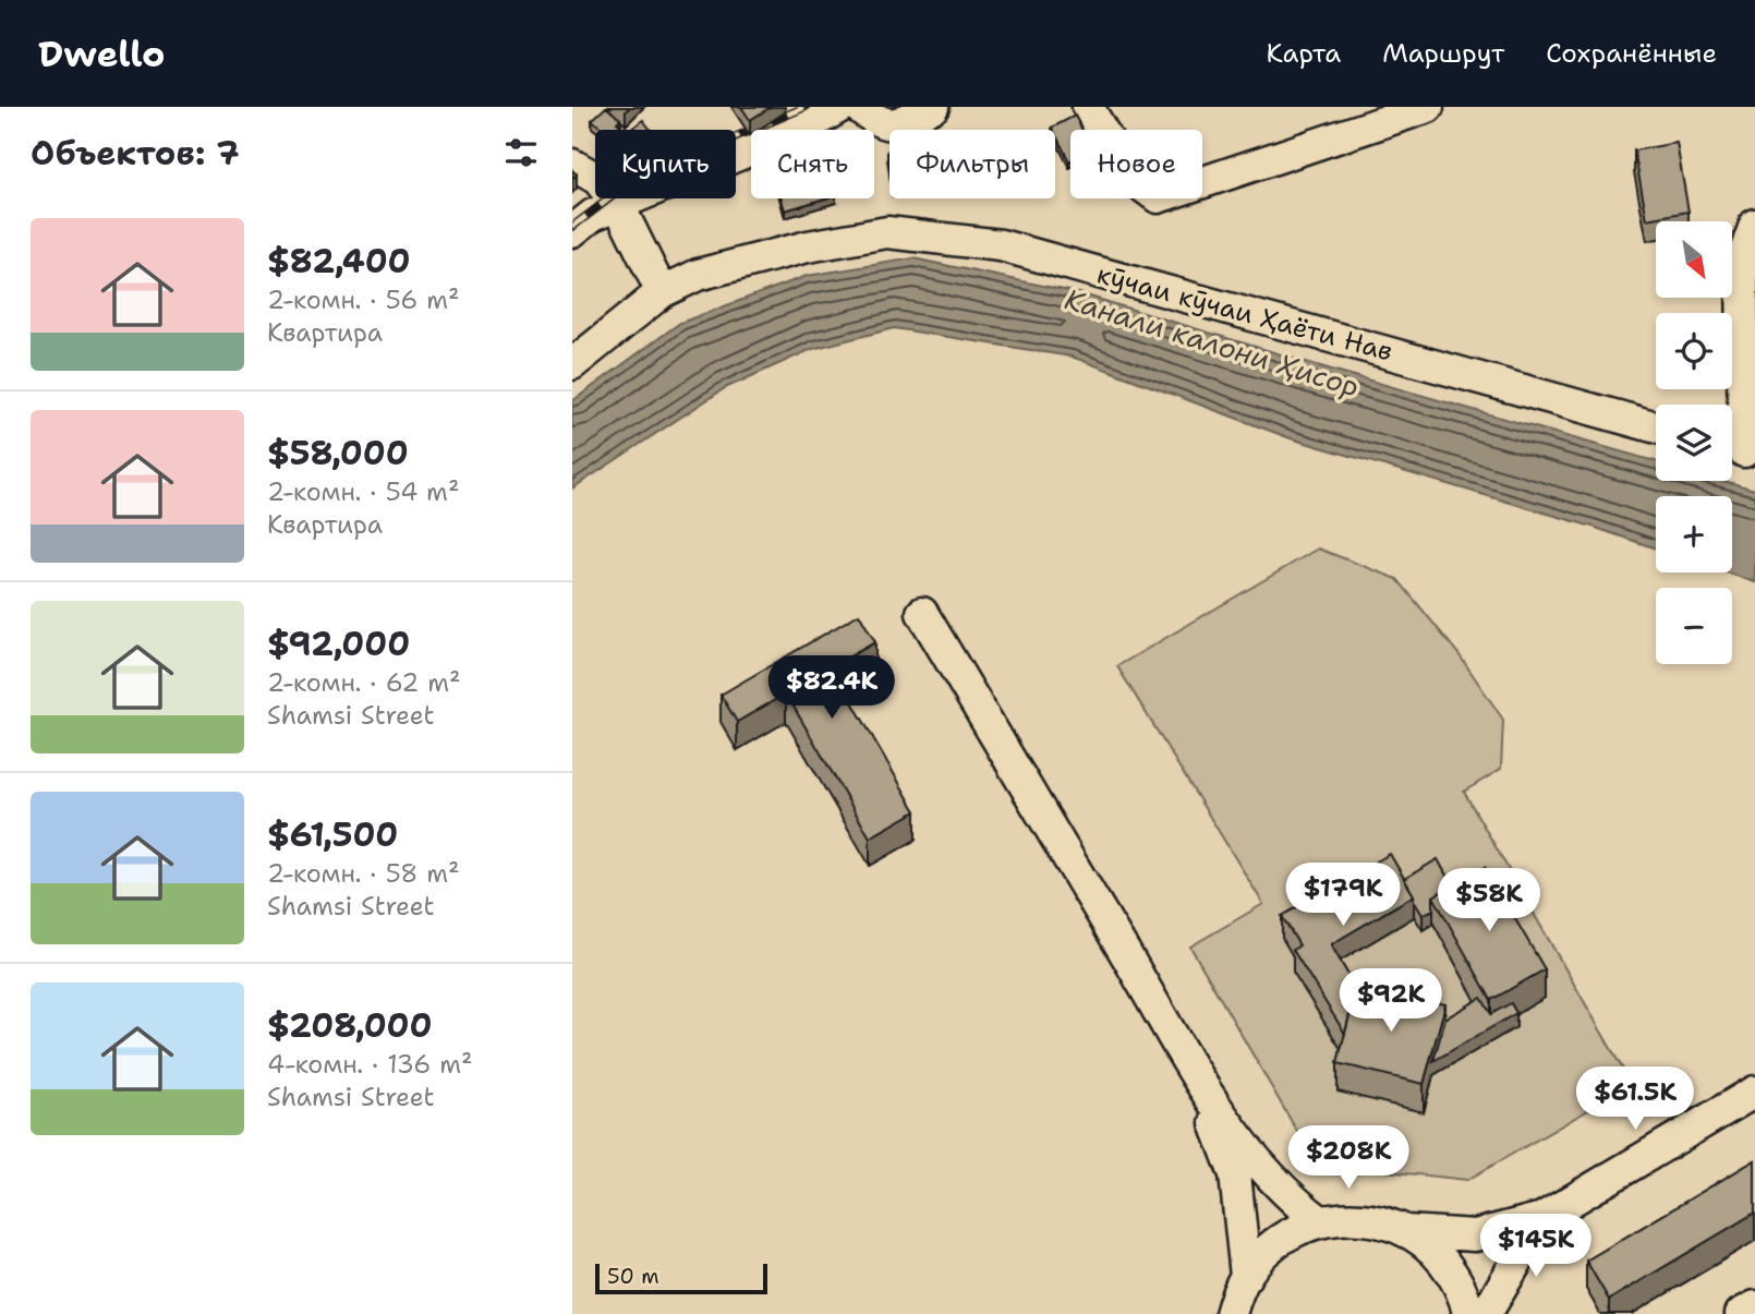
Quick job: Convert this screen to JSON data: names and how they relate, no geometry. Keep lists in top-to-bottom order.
{
  "streets": {
    "street": ["кӯчаи кӯчаи Ҳаёти Нав"]
  },
  "water": ["Канали калони Ҳисор"],
  "scale_bar": "50 m",
  "north": "bottom right",
  "page": {
    "header": "Dwello",
    "nav": ["Карта", "Маршрут", "Сохранённые"],
    "heading": "Объектов: 7",
    "chip": [
      "Купить",
      "Снять",
      "Фильтры",
      "Новое"
    ],
    "list": [
      {
        "name": "$82,400",
        "note": "2-комн. · 56 m² · Квартира"
      },
      {
        "name": "$58,000",
        "note": "2-комн. · 54 m² · Квартира"
      },
      {
        "name": "$92,000",
        "note": "2-комн. · 62 m² · Shamsi Street"
      },
      {
        "name": "$61,500",
        "note": "2-комн. · 58 m² · Shamsi Street"
      },
      {
        "name": "$208,000",
        "note": "4-комн. · 136 m² · Shamsi Street"
      }
    ],
    "map_buttons": ["+", "−"],
    "price": [
      "$82.4K",
      "$179K",
      "$58K",
      "$92K",
      "$61.5K",
      "$208K",
      "$145K"
    ],
    "scale": "50 m"
  }
}
